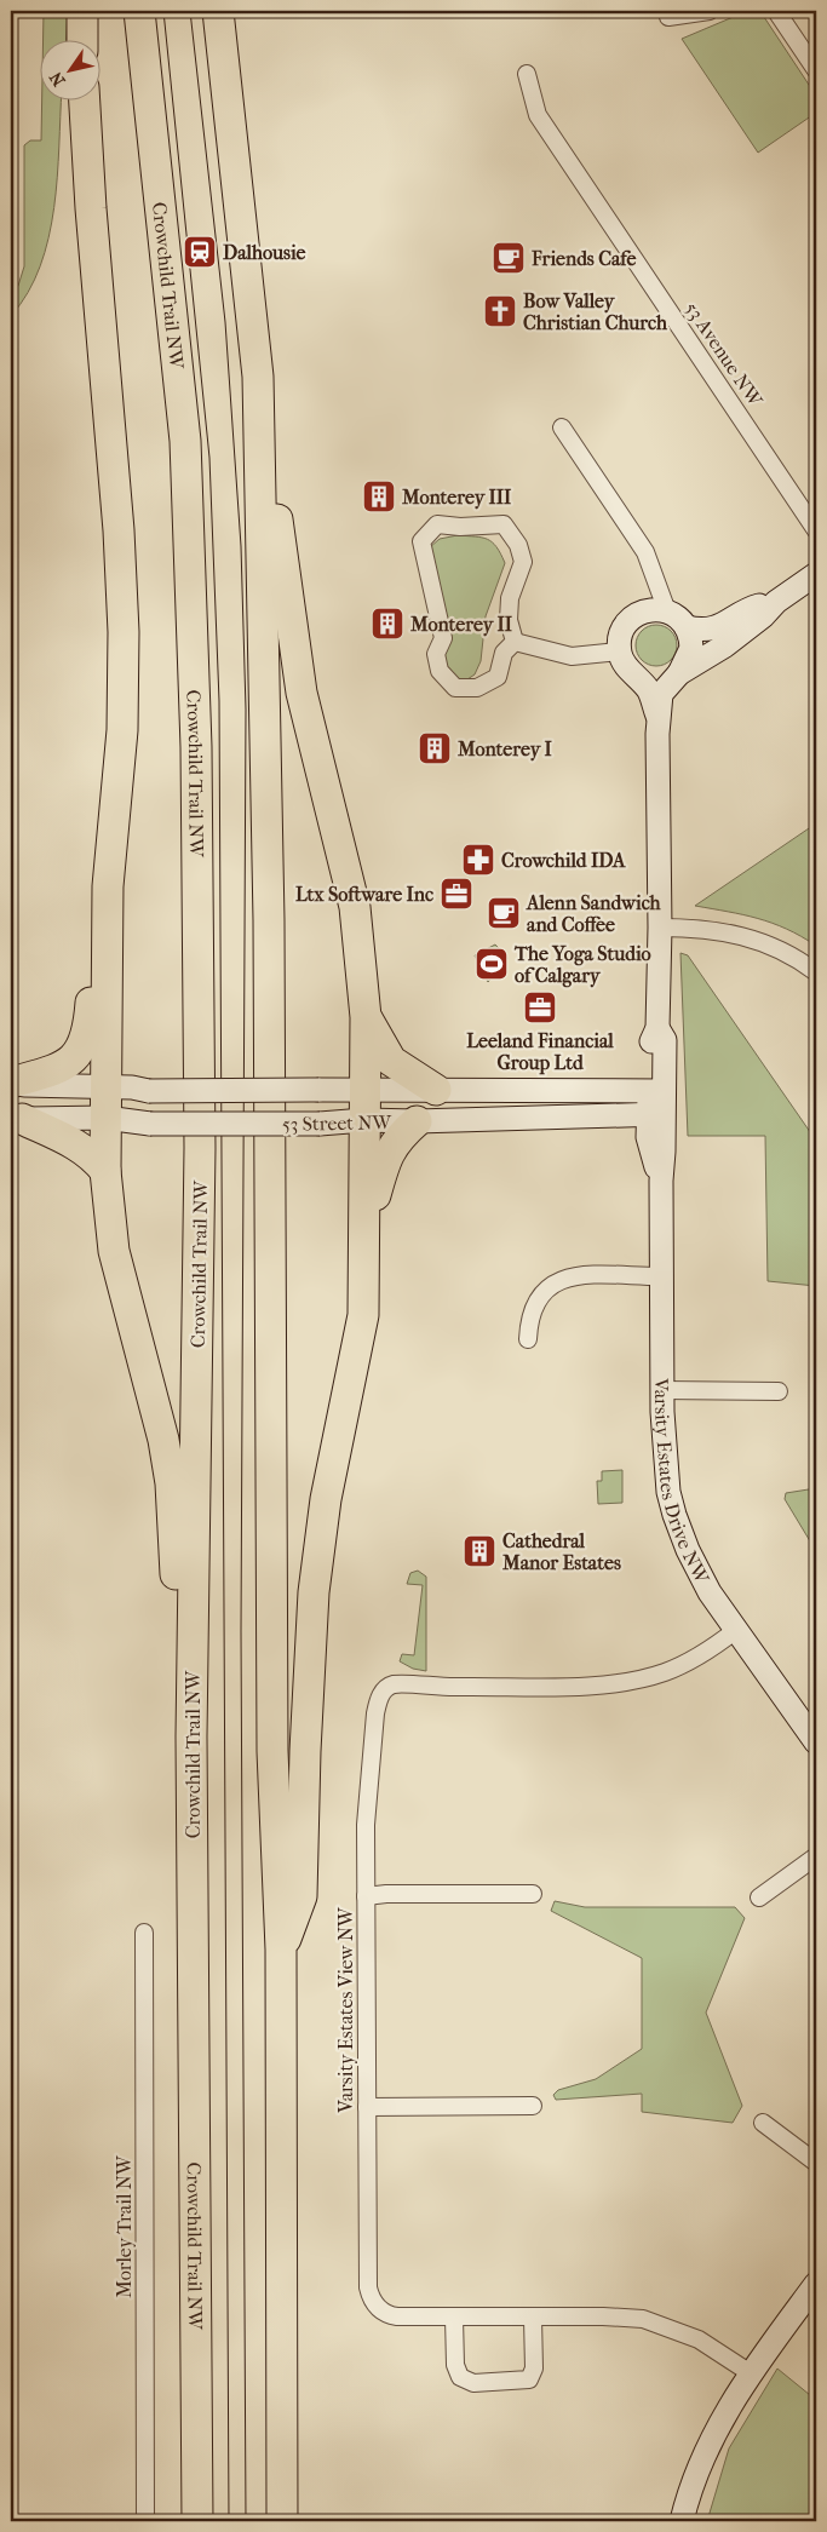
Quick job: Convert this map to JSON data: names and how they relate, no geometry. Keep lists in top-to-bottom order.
{
  "streets": {
    "highway": ["Crowchild Trail NW"],
    "street": [
      "53 Avenue NW",
      "53 Street NW",
      "Varsity Estates Drive NW",
      "Varsity Estates View NW",
      "Morley Trail NW"
    ]
  },
  "crossings": [
    ["53 Street NW", "Varsity Estates Drive NW"],
    ["Varsity Estates Drive NW", "Varsity Estates View NW"]
  ],
  "places": {
    "station": ["Dalhousie"],
    "cafe": ["Friends Cafe", "Alenn Sandwich and Coffee"],
    "church": ["Bow Valley Christian Church"],
    "building": [
      "Monterey III",
      "Monterey II",
      "Monterey I",
      "Cathedral Manor Estates"
    ],
    "pharmacy": ["Crowchild IDA"],
    "office": ["Ltx Software Inc", "Leeland Financial Group Ltd"],
    "sports": ["The Yoga Studio of Calgary"]
  },
  "north": "bottom left"
}
